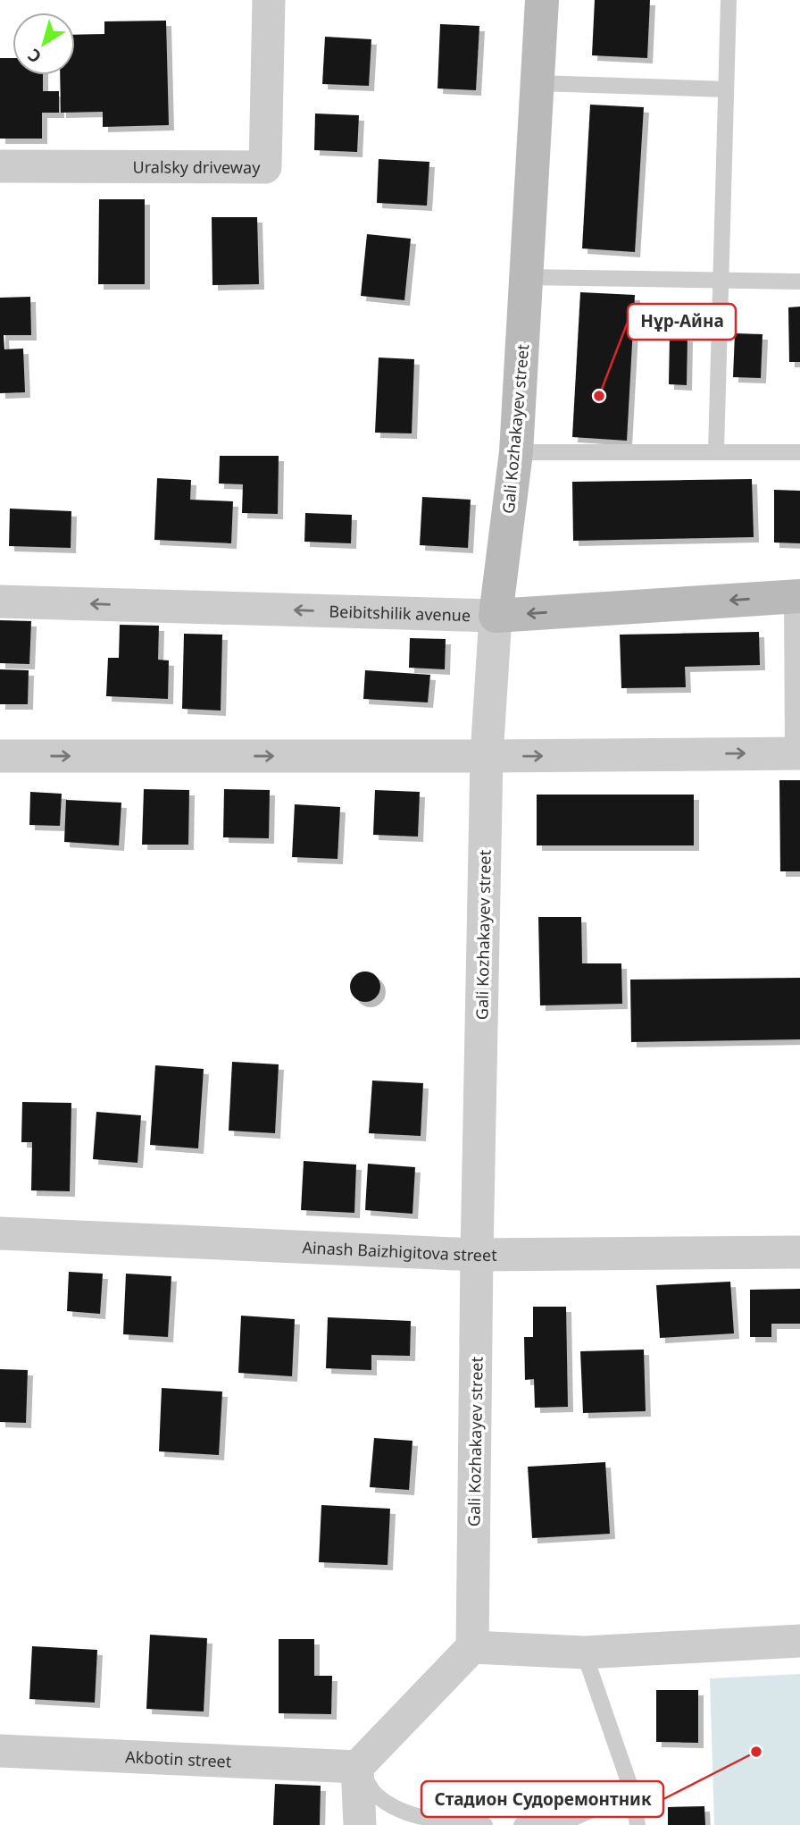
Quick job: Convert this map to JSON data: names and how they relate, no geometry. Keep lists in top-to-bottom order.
{
  "streets": {
    "street": [
      "Uralsky driveway",
      "Gali Kozhakayev street",
      "Beibitshilik avenue",
      "Ainash Baizhigitova street",
      "Akbotin street"
    ]
  },
  "crossings": [
    ["Gali Kozhakayev street", "Beibitshilik avenue"],
    ["Gali Kozhakayev street", "Ainash Baizhigitova street"]
  ],
  "places": ["Нұр-Айна", "Стадион Судоремонтник"],
  "north": "bottom left"
}
